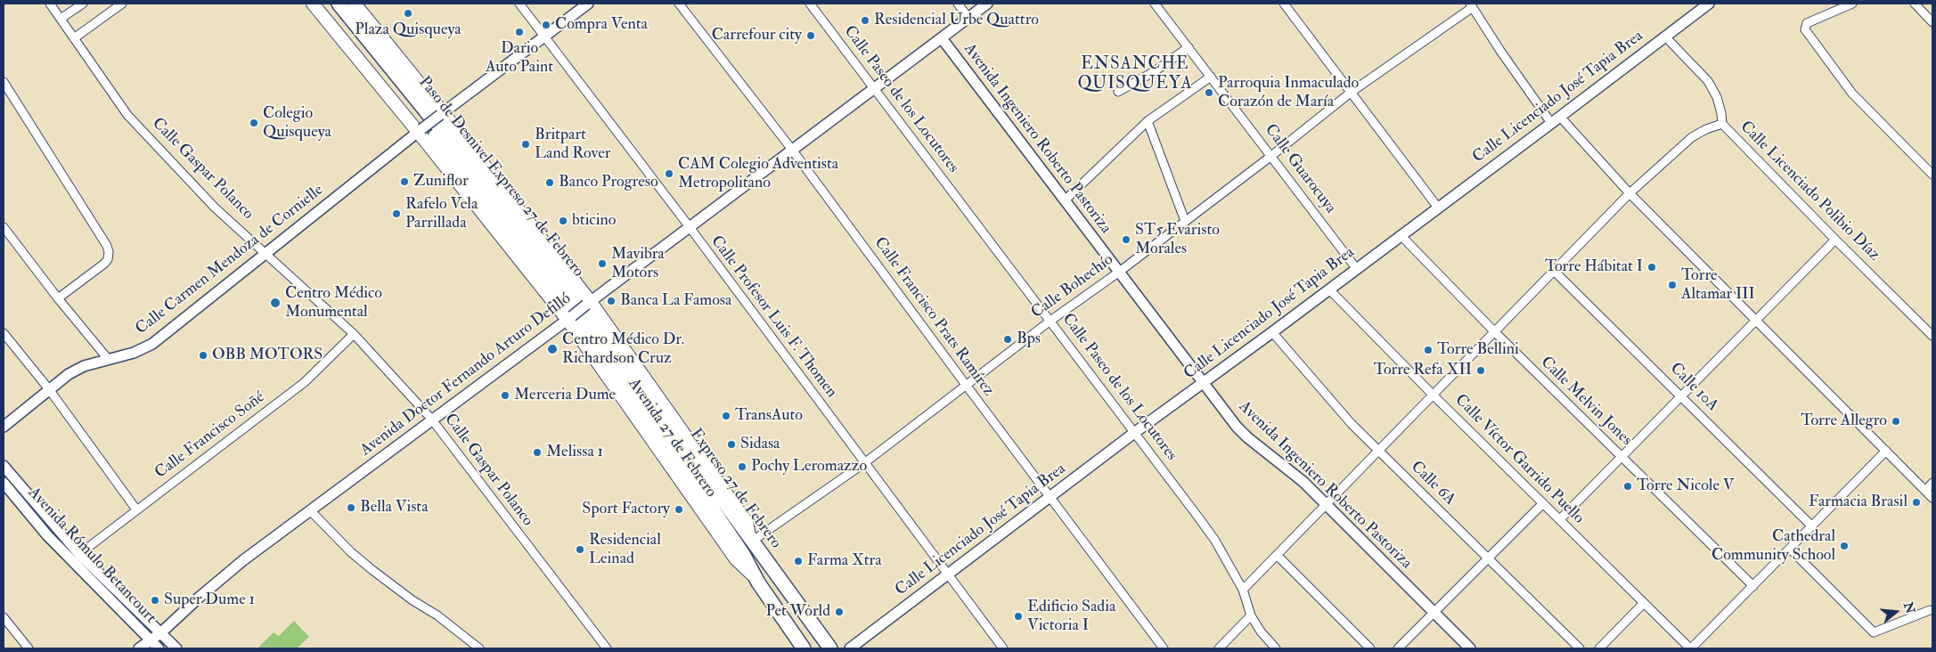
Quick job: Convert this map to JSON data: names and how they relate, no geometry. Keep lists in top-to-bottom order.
{
  "streets": {
    "highway": ["Paso de Desnivel Expreso 27 de Febrero", "Expreso 27 de Febrero"],
    "main road": ["Avenida 27 de Febrero"],
    "street": [
      "Calle Licenciado José Tapia Brea",
      "Calle Paseo de los Locutores",
      "Avenida Ingeniero Roberto Pastoriza",
      "Calle Gaspar Polanco",
      "Calle Guarocuya",
      "Calle Licenciado Polibio Díaz",
      "Calle Carmen Mendoza de Cornielle",
      "Calle Bohechío",
      "Calle Profesor Luis F. Thomen",
      "Calle Francisco Prats Ramírez",
      "Avenida Doctor Fernando Arturo Defilló",
      "Calle 10A",
      "Calle Melvin Jones",
      "Calle Francisco Soñé",
      "Calle Víctor Garrido Puello",
      "Calle 6A",
      "Avenida Rómulo Betancourt"
    ]
  },
  "crossings": [
    ["Calle Licenciado José Tapia Brea", "Calle Paseo de los Locutores"],
    ["Calle Licenciado José Tapia Brea", "Avenida Ingeniero Roberto Pastoriza"],
    ["Calle Licenciado José Tapia Brea", "Calle Guarocuya"],
    ["Calle Licenciado José Tapia Brea", "Calle Licenciado Polibio Díaz"],
    ["Calle Licenciado José Tapia Brea", "Calle Profesor Luis F. Thomen"],
    ["Calle Licenciado José Tapia Brea", "Calle Francisco Prats Ramírez"],
    ["Calle Licenciado José Tapia Brea", "Calle Melvin Jones"],
    ["Calle Licenciado José Tapia Brea", "Calle Víctor Garrido Puello"],
    ["Calle Licenciado José Tapia Brea", "Calle 6A"],
    ["Calle Paseo de los Locutores", "Calle Bohechío"],
    ["Calle Paseo de los Locutores", "Avenida Doctor Fernando Arturo Defilló"],
    ["Avenida Ingeniero Roberto Pastoriza", "Calle Bohechío"],
    ["Avenida Ingeniero Roberto Pastoriza", "Avenida Doctor Fernando Arturo Defilló"],
    ["Calle Gaspar Polanco", "Calle Carmen Mendoza de Cornielle"],
    ["Calle Gaspar Polanco", "Avenida Doctor Fernando Arturo Defilló"],
    ["Calle Gaspar Polanco", "Calle Francisco Soñé"],
    ["Calle Guarocuya", "Calle Bohechío"],
    ["Paso de Desnivel Expreso 27 de Febrero", "Expreso 27 de Febrero"],
    ["Calle Carmen Mendoza de Cornielle", "Avenida 27 de Febrero"],
    ["Calle Bohechío", "Calle Profesor Luis F. Thomen"],
    ["Calle Bohechío", "Calle Francisco Prats Ramírez"],
    ["Calle Bohechío", "Avenida 27 de Febrero"],
    ["Calle Bohechío", "Expreso 27 de Febrero"],
    ["Calle Profesor Luis F. Thomen", "Avenida Doctor Fernando Arturo Defilló"],
    ["Calle Francisco Prats Ramírez", "Avenida Doctor Fernando Arturo Defilló"],
    ["Avenida Doctor Fernando Arturo Defilló", "Avenida 27 de Febrero"],
    ["Avenida Doctor Fernando Arturo Defilló", "Avenida Rómulo Betancourt"],
    ["Calle Francisco Soñé", "Avenida Rómulo Betancourt"],
    ["Avenida 27 de Febrero", "Expreso 27 de Febrero"]
  ],
  "districts": ["ENSANCHE QUISQUEYA"],
  "places": [
    "Plaza Quisqueya",
    "Residencial Urbe Quattro",
    "Compra Venta",
    "Dario Auto Paint",
    "Carrefour city",
    "Parroquia Inmaculado Corazón de María",
    "Colegio Quisqueya",
    "Britpart Land Rover",
    "CAM Colegio Adventista Metropolitano",
    "Zuniflor",
    "Banco Progreso",
    "Rafelo Vela Parrillada",
    "bticino",
    "ST5 Evaristo Morales",
    "Mavibra Motors",
    "Torre Hábitat I",
    "Torre Altamar III",
    "Banca La Famosa",
    "Centro Médico Monumental",
    "Bps",
    "Centro Médico Dr. Richardson Cruz",
    "Torre Bellini",
    "OBB MOTORS",
    "Torre Refa XII",
    "Merceria Dume",
    "TransAuto",
    "Torre Allegro",
    "Sidasa",
    "Melissa 1",
    "Pochy Leromazzo",
    "Torre Nicole V",
    "Farmacia Brasil",
    "Bella Vista",
    "Sport Factory",
    "Cathedral Community School",
    "Residencial Leinad",
    "Farma Xtra",
    "Super Dume 1",
    "Pet World",
    "Edificio Sadia Victoria I"
  ],
  "north": "right"
}
